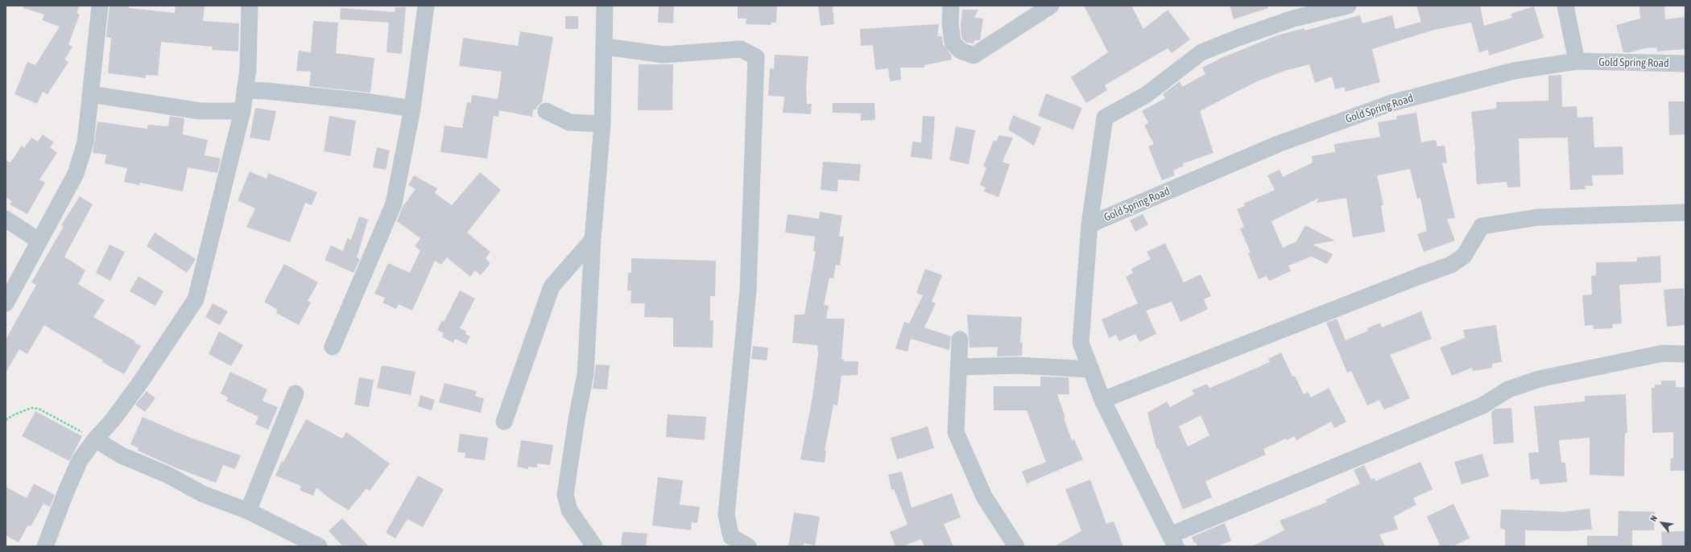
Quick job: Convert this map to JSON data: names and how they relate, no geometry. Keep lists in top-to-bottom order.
{
  "streets": {
    "street": ["Gold Spring Road"]
  },
  "north": "top left"
}
